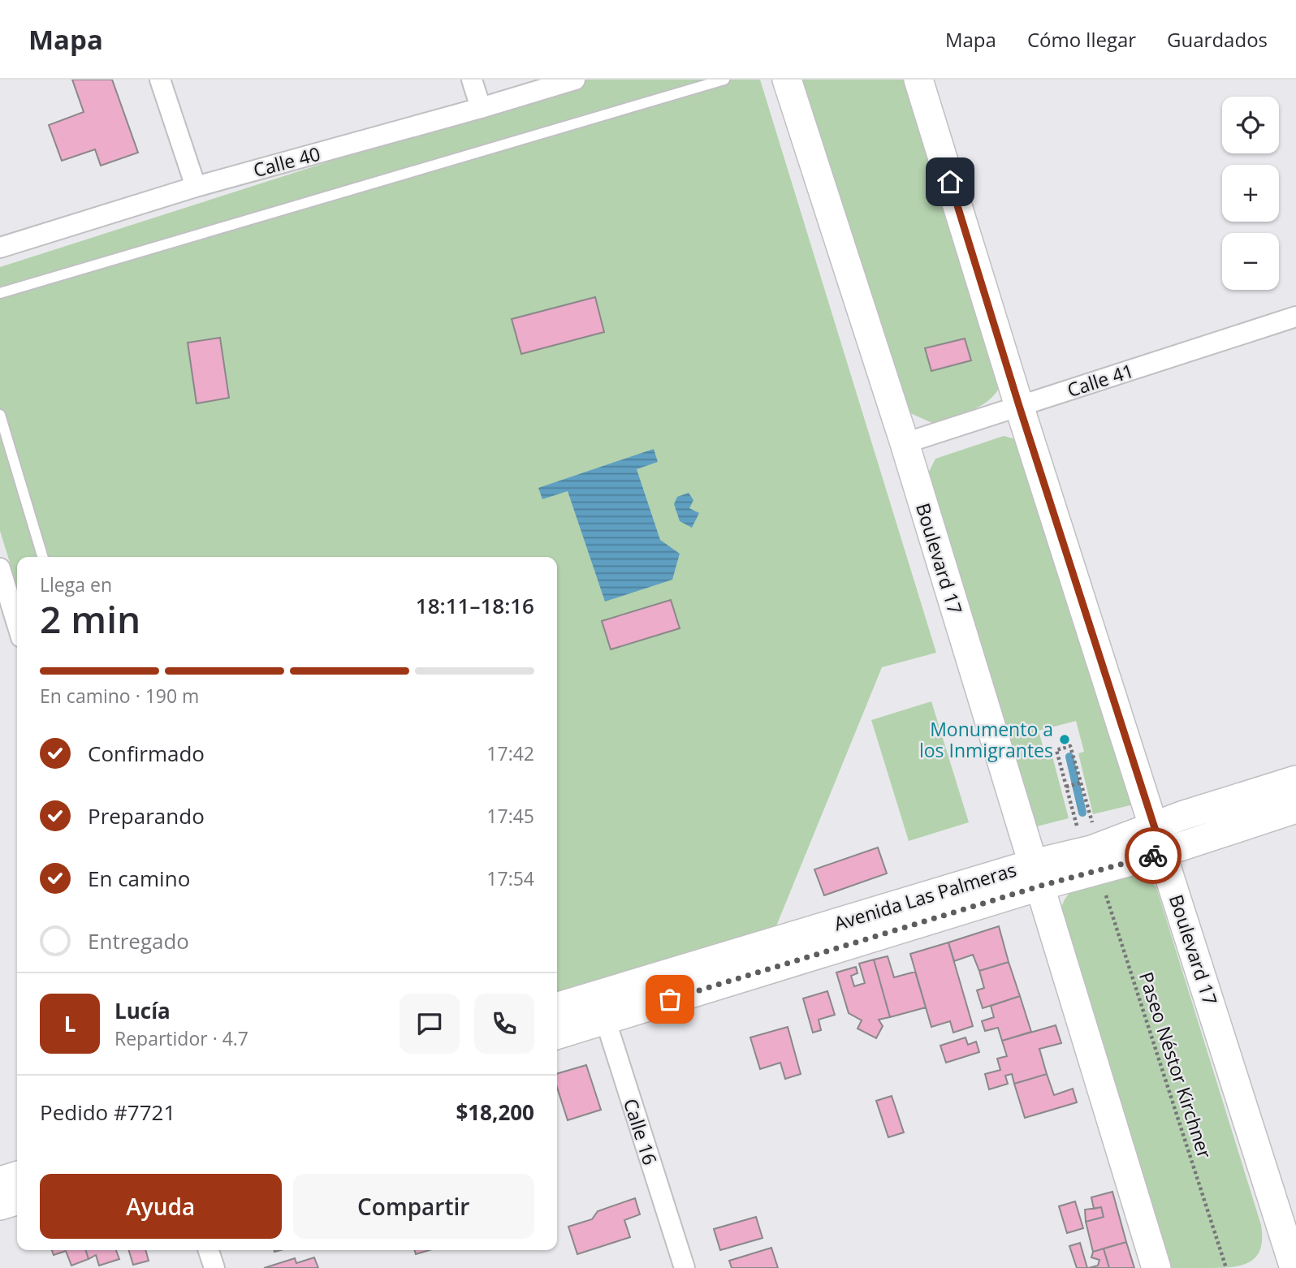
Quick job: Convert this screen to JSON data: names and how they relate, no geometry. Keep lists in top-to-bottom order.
{
  "streets": {
    "main road": ["Boulevard 17", "Avenida Las Palmeras"],
    "street": ["Calle 40", "Calle 41", "Calle 16"],
    "path": ["Paseo Néstor Kirchner"]
  },
  "crossings": [
    ["Calle 41", "Boulevard 17"],
    ["Boulevard 17", "Avenida Las Palmeras"],
    ["Avenida Las Palmeras", "Paseo Néstor Kirchner"],
    ["Avenida Las Palmeras", "Calle 16"]
  ],
  "places": ["Monumento a los Inmigrantes"],
  "page": {
    "header": "Mapa",
    "nav": ["Mapa", "Cómo llegar", "Guardados"],
    "map_buttons": ["+", "−"],
    "heading": ["2 min", "Llega en", "18:11–18:16"],
    "panel": [
      "Lucía",
      "Repartidor · 4.7",
      "Pedido #7721",
      "$18,200"
    ],
    "bar": "En camino · 190 m",
    "list": [
      ["Confirmado", "17:42"],
      ["Preparando", "17:45"],
      ["En camino", "17:54"],
      "Entregado"
    ],
    "round": "L",
    "buttons": ["Ayuda", "Compartir"]
  }
}
